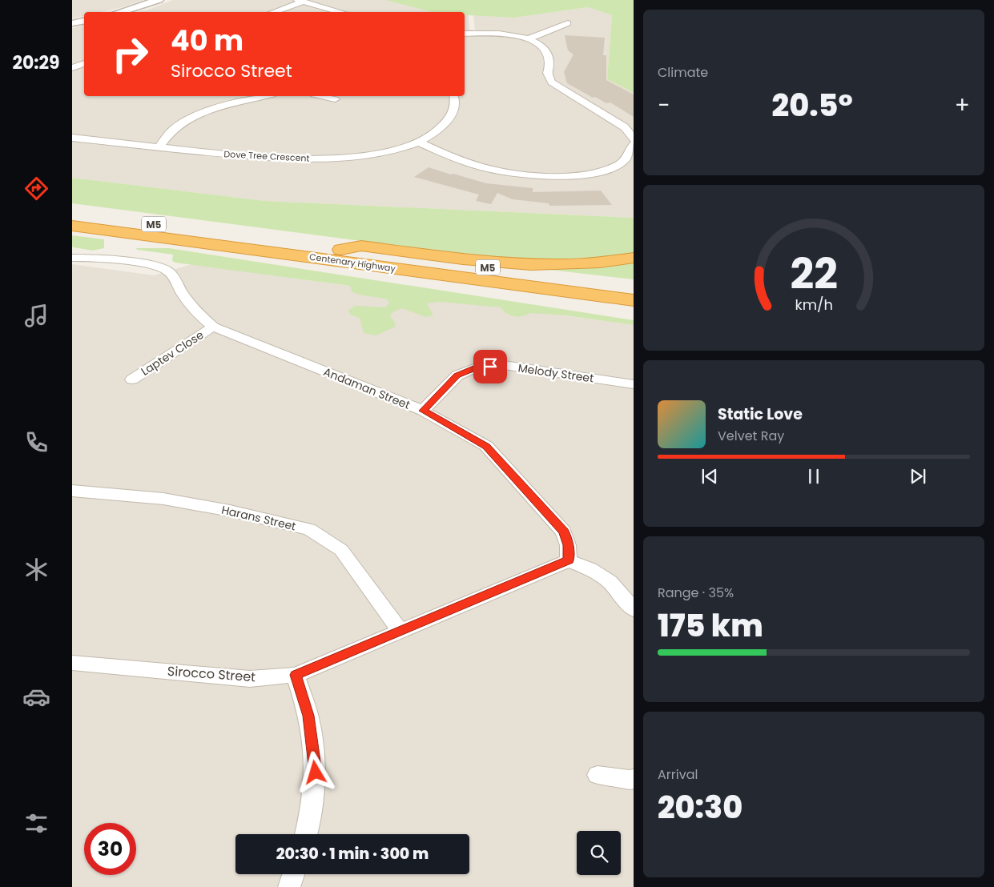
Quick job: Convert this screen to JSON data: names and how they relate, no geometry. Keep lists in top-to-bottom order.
{
  "streets": {
    "highway": ["M5", "Centenary Highway"],
    "street": [
      "Dove Tree Crescent",
      "Laptev Close",
      "Melody Street",
      "Andaman Street",
      "Harans Street",
      "Sirocco Street"
    ]
  },
  "crossings": [
    ["Laptev Close", "Andaman Street"],
    ["Melody Street", "Andaman Street"],
    ["Andaman Street", "Sirocco Street"],
    ["Harans Street", "Sirocco Street"]
  ],
  "page": {
    "tabs": "20:29",
    "tile": [
      "Climate",
      ["Range · 35%", "175 km"],
      ["Arrival", "20:30"]
    ],
    "turn": ["40 m", "Sirocco Street"],
    "heat": ["−", "20.5°", "+"],
    "song": ["Static Love", "Velvet Ray"],
    "limit": "30",
    "trip": "20:30 · 1 min · 300 m",
    "gauge": ["22", "km/h"]
  }
}
